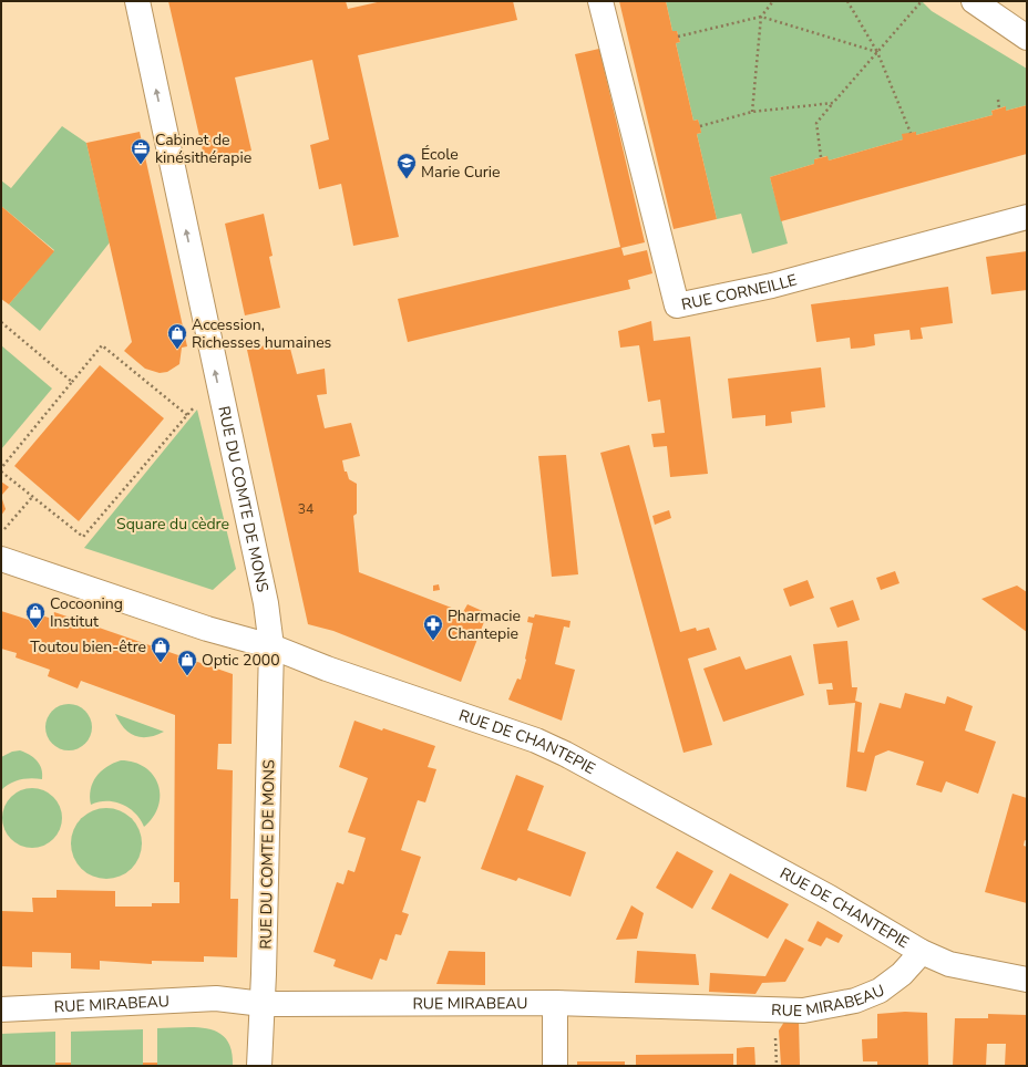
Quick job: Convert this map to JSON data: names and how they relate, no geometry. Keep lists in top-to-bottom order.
{
  "streets": {
    "street": [
      "RUE CORNEILLE",
      "RUE DU COMTE DE MONS",
      "RUE DE CHANTEPIE",
      "RUE MIRABEAU"
    ]
  },
  "crossings": [
    ["RUE DU COMTE DE MONS", "RUE DE CHANTEPIE"],
    ["RUE DU COMTE DE MONS", "RUE MIRABEAU"],
    ["RUE DE CHANTEPIE", "RUE MIRABEAU"]
  ],
  "one_way": ["RUE DU COMTE DE MONS"],
  "parks": ["Square du cèdre"],
  "places": {
    "office": ["Cabinet de kinésithérapie"],
    "school or university": ["École Marie Curie"],
    "shop": [
      "Accession, Richesses humaines",
      "Cocooning Institut",
      "Toutou bien-être",
      "Optic 2000"
    ],
    "pharmacy": ["Pharmacie Chantepie"]
  },
  "house_numbers": ["34"]
}
